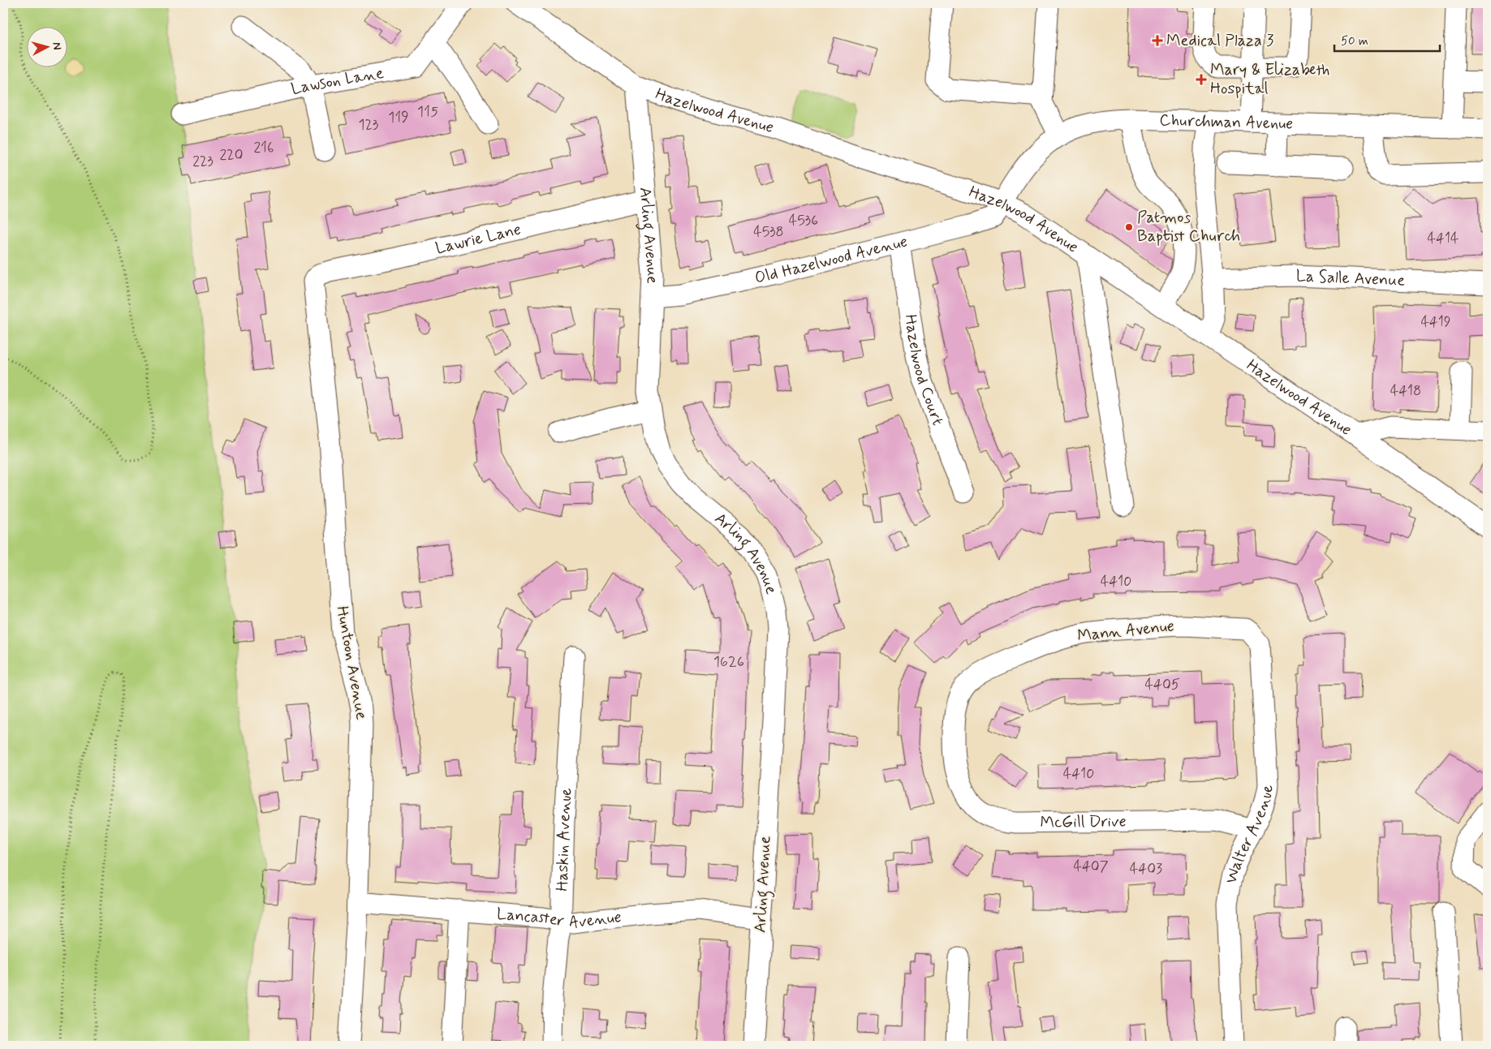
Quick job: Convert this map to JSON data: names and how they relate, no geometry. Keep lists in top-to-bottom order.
{
  "streets": {
    "street": [
      "Lawson Lane",
      "Hazelwood Avenue",
      "Churchman Avenue",
      "Arling Avenue",
      "Lawrie Lane",
      "Old Hazelwood Avenue",
      "La Salle Avenue",
      "Hazelwood Court",
      "Mann Avenue",
      "Huntoon Avenue",
      "McGill Drive",
      "Walter Avenue",
      "Haskin Avenue",
      "Lancaster Avenue"
    ]
  },
  "crossings": [
    ["Hazelwood Avenue", "Churchman Avenue"],
    ["Hazelwood Avenue", "Arling Avenue"],
    ["Hazelwood Avenue", "Old Hazelwood Avenue"],
    ["Churchman Avenue", "Old Hazelwood Avenue"],
    ["Arling Avenue", "Lawrie Lane"],
    ["Arling Avenue", "Old Hazelwood Avenue"],
    ["Arling Avenue", "Lancaster Avenue"],
    ["Lawrie Lane", "Huntoon Avenue"],
    ["Old Hazelwood Avenue", "Hazelwood Court"],
    ["Mann Avenue", "McGill Drive"],
    ["Mann Avenue", "Walter Avenue"],
    ["Huntoon Avenue", "Lancaster Avenue"],
    ["McGill Drive", "Walter Avenue"],
    ["Haskin Avenue", "Lancaster Avenue"]
  ],
  "places": {
    "health": ["Medical Plaza 3", "Mary & Elizabeth Hospital"],
    "other": ["Patmos Baptist Church"]
  },
  "house_numbers": [
    "115",
    "119",
    "123",
    "216",
    "220",
    "223",
    "4536",
    "4538",
    "4414",
    "4419",
    "4418",
    "4410",
    "1626",
    "4405",
    "4410",
    "4407",
    "4403"
  ],
  "scale_bar": "50 m",
  "north": "right"
}
